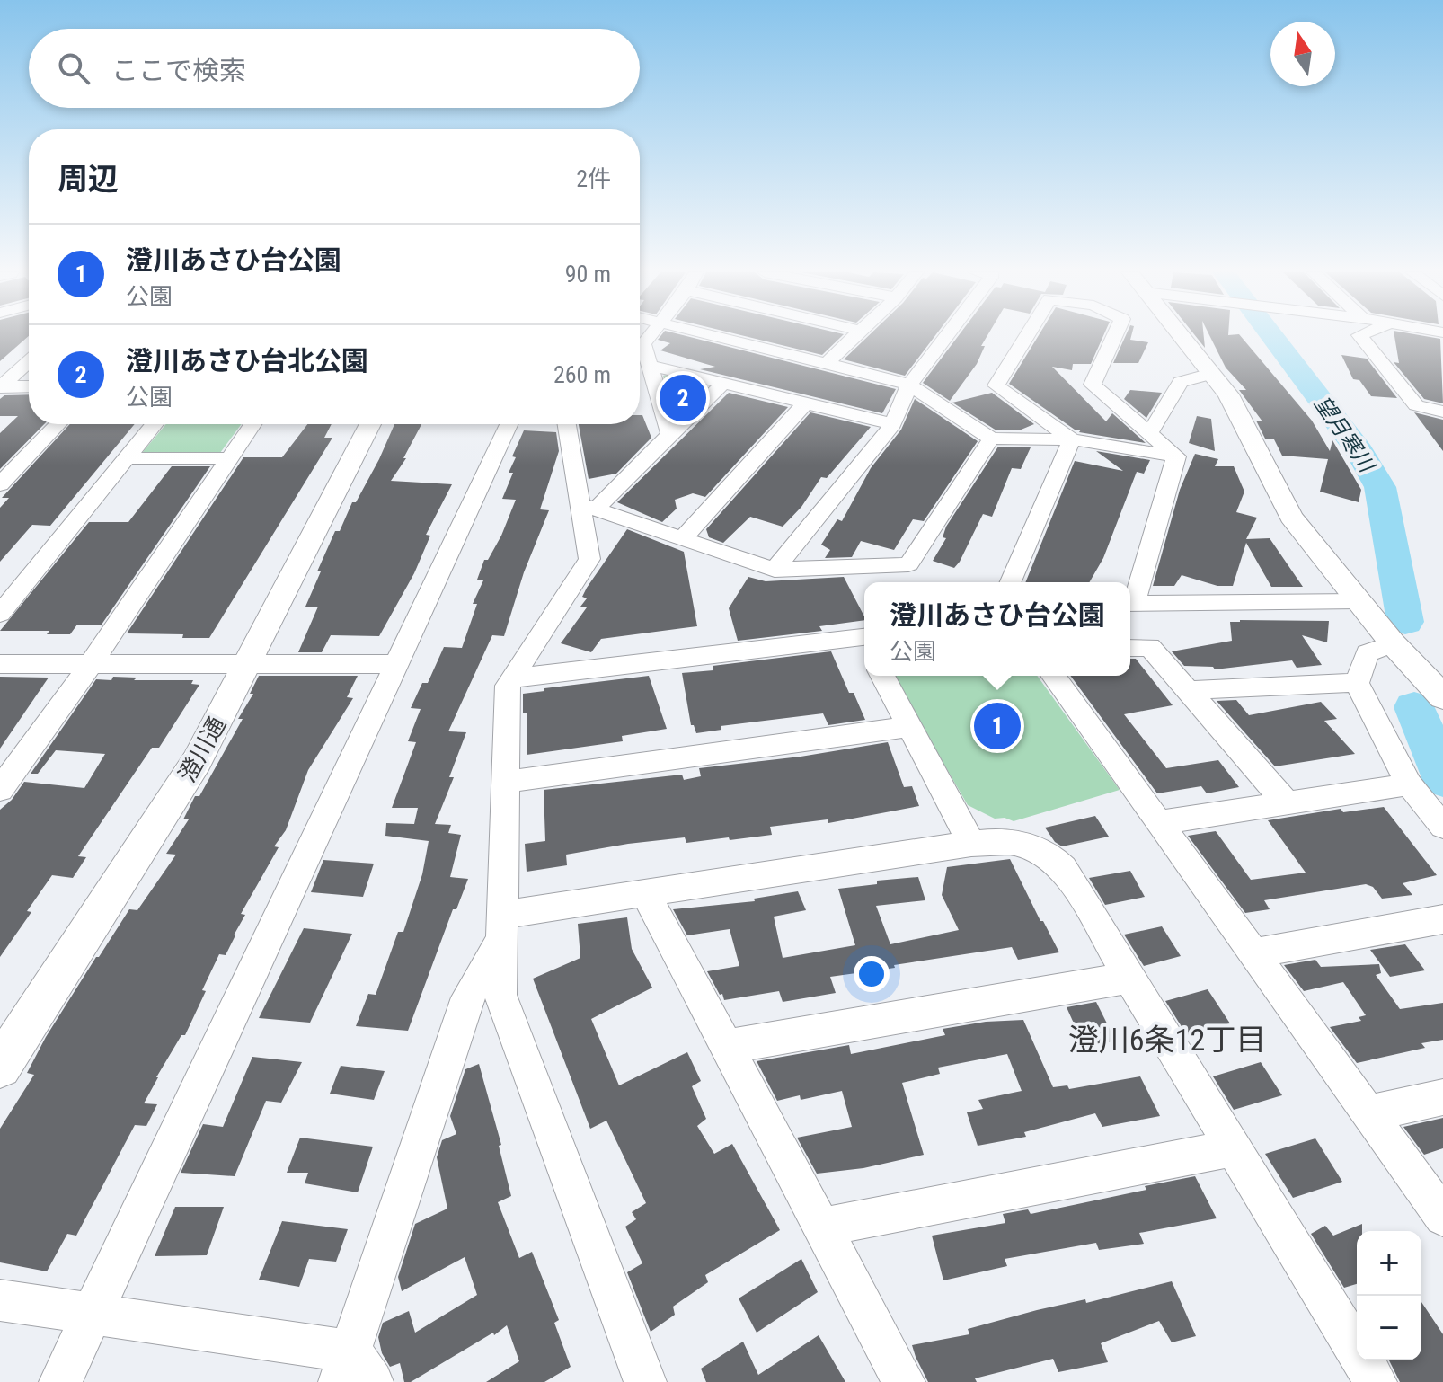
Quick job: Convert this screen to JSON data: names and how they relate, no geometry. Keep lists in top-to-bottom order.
{
  "streets": {
    "street": ["澄川通"]
  },
  "districts": ["澄川6条12丁目"],
  "water": ["望月寒川"],
  "north": "top",
  "page": {
    "search": "ここで検索",
    "heading": ["周辺", "2件"],
    "list": [
      {
        "mark": "1",
        "name": "澄川あさひ台公園",
        "note": "公園",
        "value": "90 m"
      },
      {
        "mark": "2",
        "name": "澄川あさひ台北公園",
        "note": "公園",
        "value": "260 m"
      }
    ],
    "pins": ["2", "1"],
    "popup": ["澄川あさひ台公園", "公園"],
    "map_buttons": ["+", "−"]
  }
}
